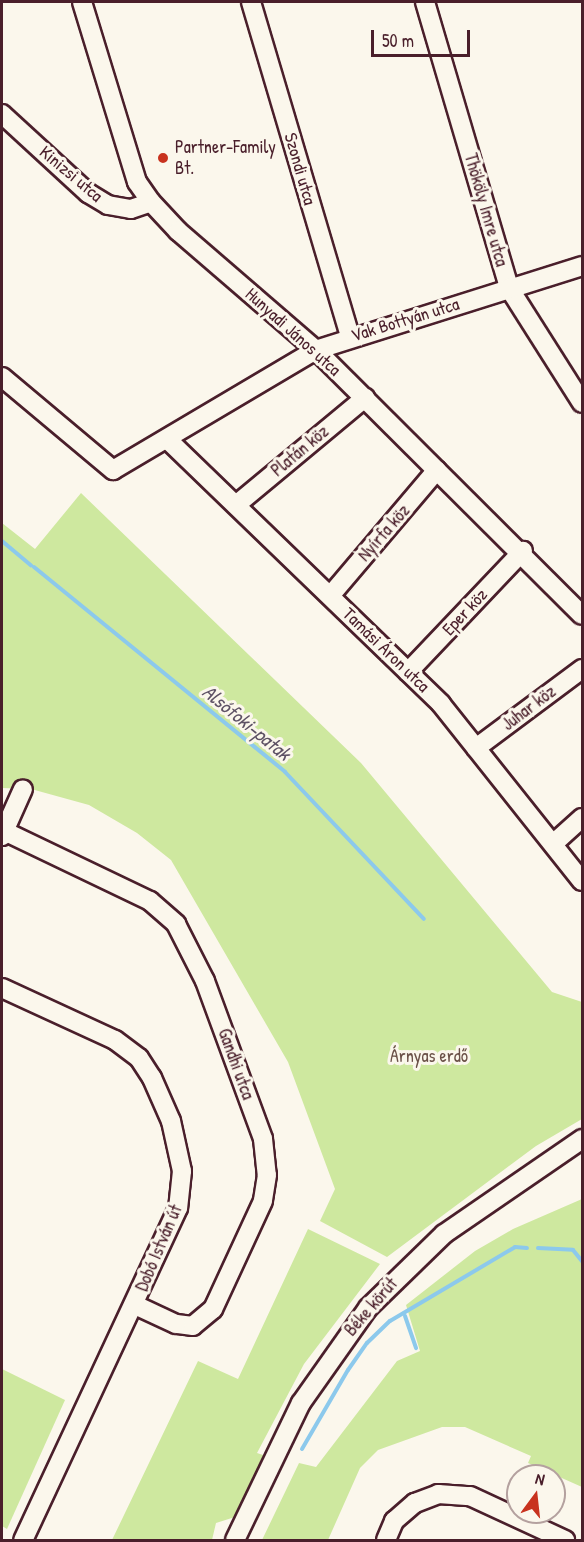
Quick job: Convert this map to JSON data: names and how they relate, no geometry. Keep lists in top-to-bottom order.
{
  "streets": {
    "street": [
      "Szondi utca",
      "Kinizsi utca",
      "Thököly Imre utca",
      "Vak Bottyán utca",
      "Hunyadi János utca",
      "Platán köz",
      "Nyírfa köz",
      "Eper köz",
      "Tamási Áron utca",
      "Juhar köz",
      "Gandhi utca",
      "Dobó István út",
      "Béke körút"
    ]
  },
  "crossings": [
    ["Szondi utca", "Vak Bottyán utca"],
    ["Kinizsi utca", "Hunyadi János utca"],
    ["Thököly Imre utca", "Vak Bottyán utca"],
    ["Vak Bottyán utca", "Hunyadi János utca"],
    ["Vak Bottyán utca", "Tamási Áron utca"],
    ["Hunyadi János utca", "Platán köz"],
    ["Hunyadi János utca", "Nyírfa köz"],
    ["Hunyadi János utca", "Eper köz"],
    ["Platán köz", "Tamási Áron utca"],
    ["Nyírfa köz", "Tamási Áron utca"],
    ["Eper köz", "Tamási Áron utca"],
    ["Tamási Áron utca", "Juhar köz"],
    ["Gandhi utca", "Dobó István út"]
  ],
  "water": ["Alsófoki-patak"],
  "parks": ["Árnyas erdő"],
  "places": ["Partner-Family Bt."],
  "scale_bar": "50 m",
  "north": "top"
}
